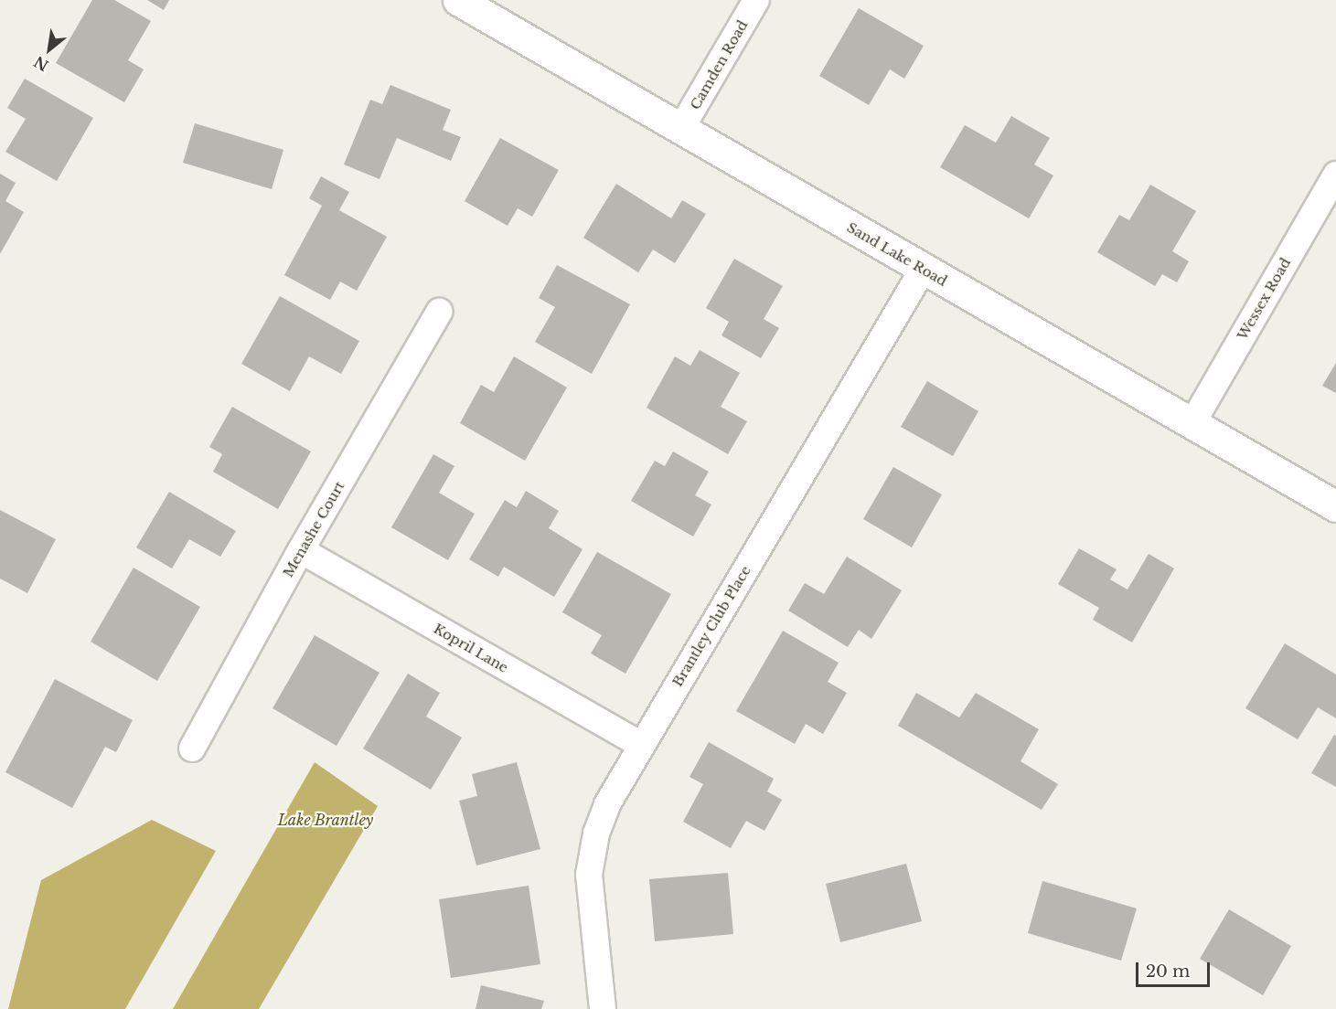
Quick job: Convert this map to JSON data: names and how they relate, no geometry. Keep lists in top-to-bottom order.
{
  "streets": {
    "street": [
      "Camden Road",
      "Sand Lake Road",
      "Wessex Road",
      "Menashe Court",
      "Brantley Club Place",
      "Kopril Lane"
    ]
  },
  "crossings": [
    ["Camden Road", "Sand Lake Road"],
    ["Sand Lake Road", "Wessex Road"],
    ["Sand Lake Road", "Brantley Club Place"],
    ["Menashe Court", "Kopril Lane"],
    ["Brantley Club Place", "Kopril Lane"]
  ],
  "water": ["Lake Brantley"],
  "scale_bar": "20 m",
  "north": "bottom left"
}
